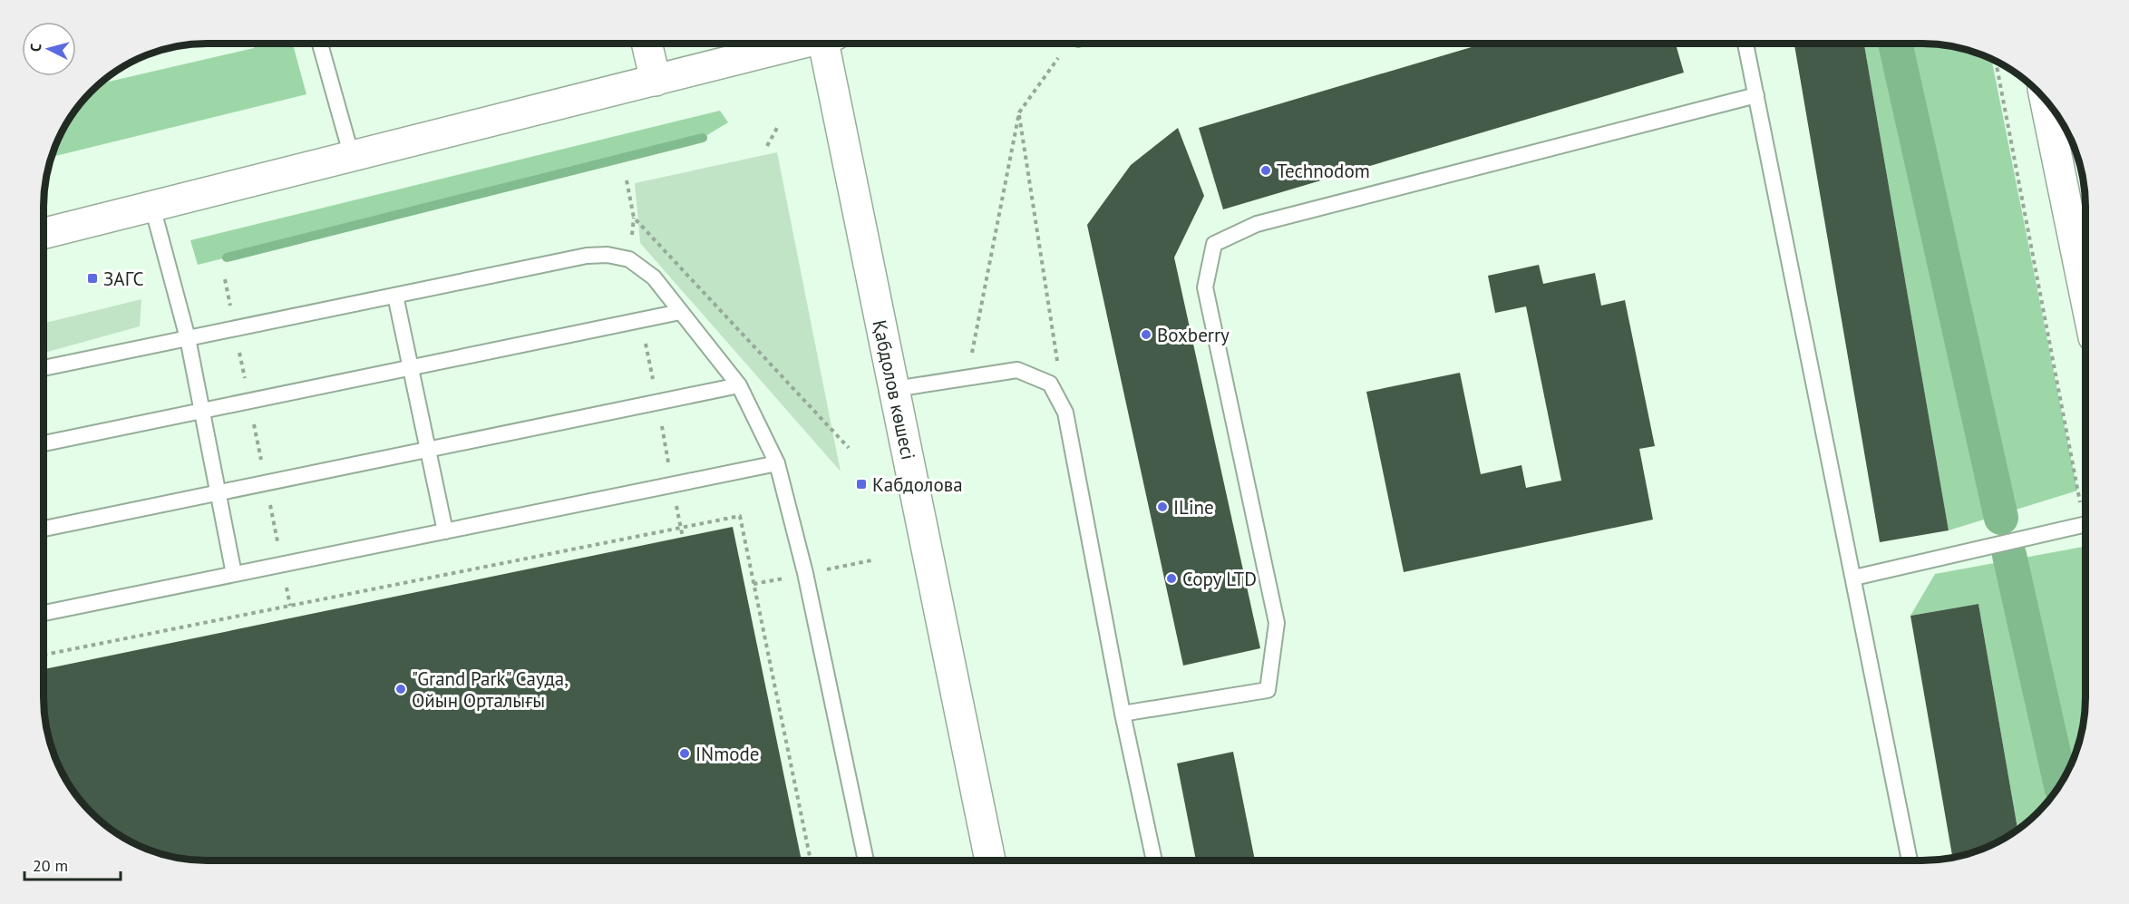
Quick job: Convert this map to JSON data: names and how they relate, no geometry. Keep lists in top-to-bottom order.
{
  "streets": {
    "main road": ["Қабдолов көшесі"]
  },
  "places": {
    "other": [
      "Technodom",
      "Boxberry",
      "ILine",
      "Copy LTD",
      "\"Grand Park\" Сауда, Ойын Орталығы",
      "INmode"
    ],
    "transit": ["ЗАГС", "Кабдолова"]
  },
  "scale_bar": "20 m",
  "north": "left"
}
